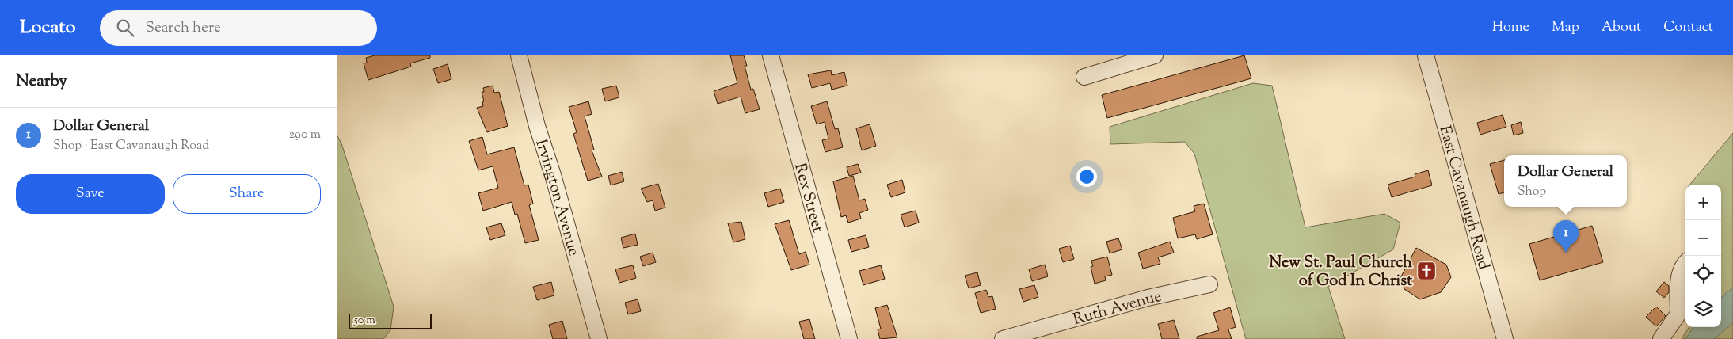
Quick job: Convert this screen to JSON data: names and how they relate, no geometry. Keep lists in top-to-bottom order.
{
  "streets": {
    "street": [
      "Irvington Avenue",
      "Rex Street",
      "East Cavanaugh Road",
      "Ruth Avenue"
    ]
  },
  "places": {
    "church": ["New St. Paul Church of God In Christ"]
  },
  "scale_bar": "50 m",
  "page": {
    "header": "Locato",
    "search": "Search here",
    "nav": [
      "Home",
      "Map",
      "About",
      "Contact"
    ],
    "heading": "Nearby",
    "list": [
      {
        "mark": "1",
        "name": "Dollar General",
        "note": "Shop · East Cavanaugh Road",
        "value": "290 m"
      }
    ],
    "popup": ["Dollar General", "Shop"],
    "buttons": ["Save", "Share"],
    "map_buttons": ["+", "−"],
    "pins": "1",
    "scale": "50 m"
  }
}
